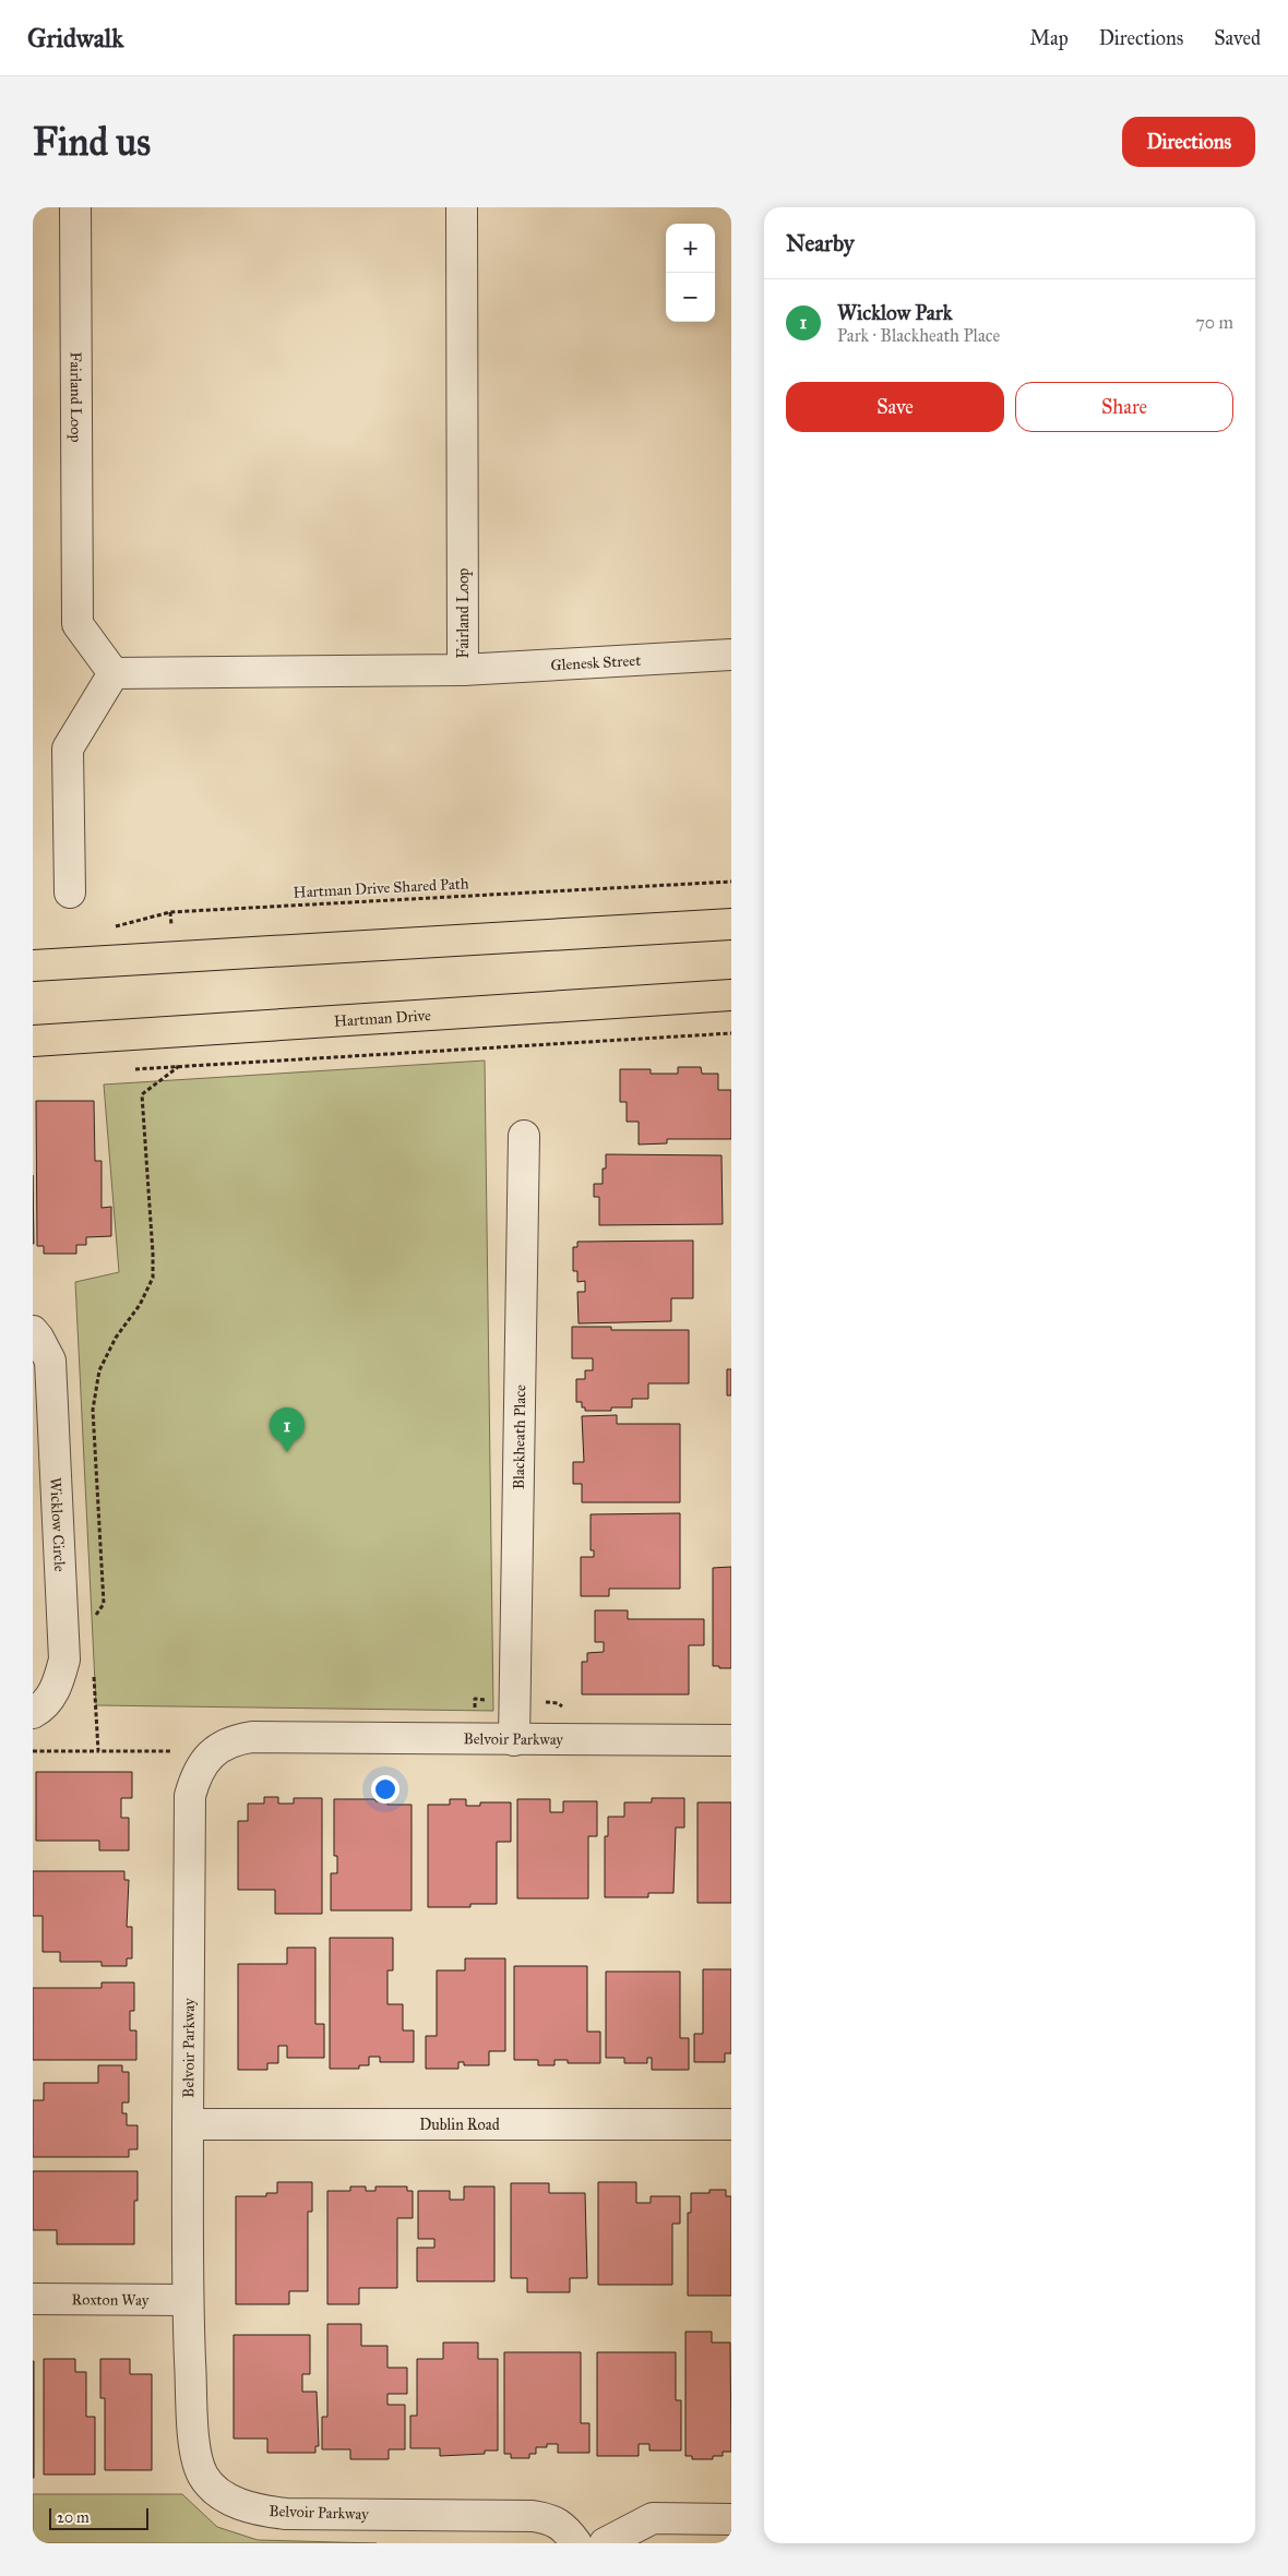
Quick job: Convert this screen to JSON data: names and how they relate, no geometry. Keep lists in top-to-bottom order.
{
  "streets": {
    "main road": ["Hartman Drive"],
    "street": [
      "Fairland Loop",
      "Glenesk Street",
      "Blackheath Place",
      "Wicklow Circle",
      "Belvoir Parkway",
      "Dublin Road",
      "Roxton Way"
    ],
    "path": ["Hartman Drive Shared Path"]
  },
  "crossings": [
    ["Fairland Loop", "Glenesk Street"],
    ["Blackheath Place", "Belvoir Parkway"],
    ["Belvoir Parkway", "Dublin Road"],
    ["Belvoir Parkway", "Roxton Way"]
  ],
  "scale_bar": "20 m",
  "page": {
    "header": "Gridwalk",
    "nav": ["Map", "Directions", "Saved"],
    "buttons": [
      "Directions",
      ["Save", "Share"]
    ],
    "title": "Find us",
    "heading": "Nearby",
    "map_buttons": ["+", "−"],
    "list": [
      {
        "mark": "1",
        "name": "Wicklow Park",
        "note": "Park · Blackheath Place",
        "value": "70 m"
      }
    ],
    "pins": "1",
    "scale": "20 m"
  }
}
